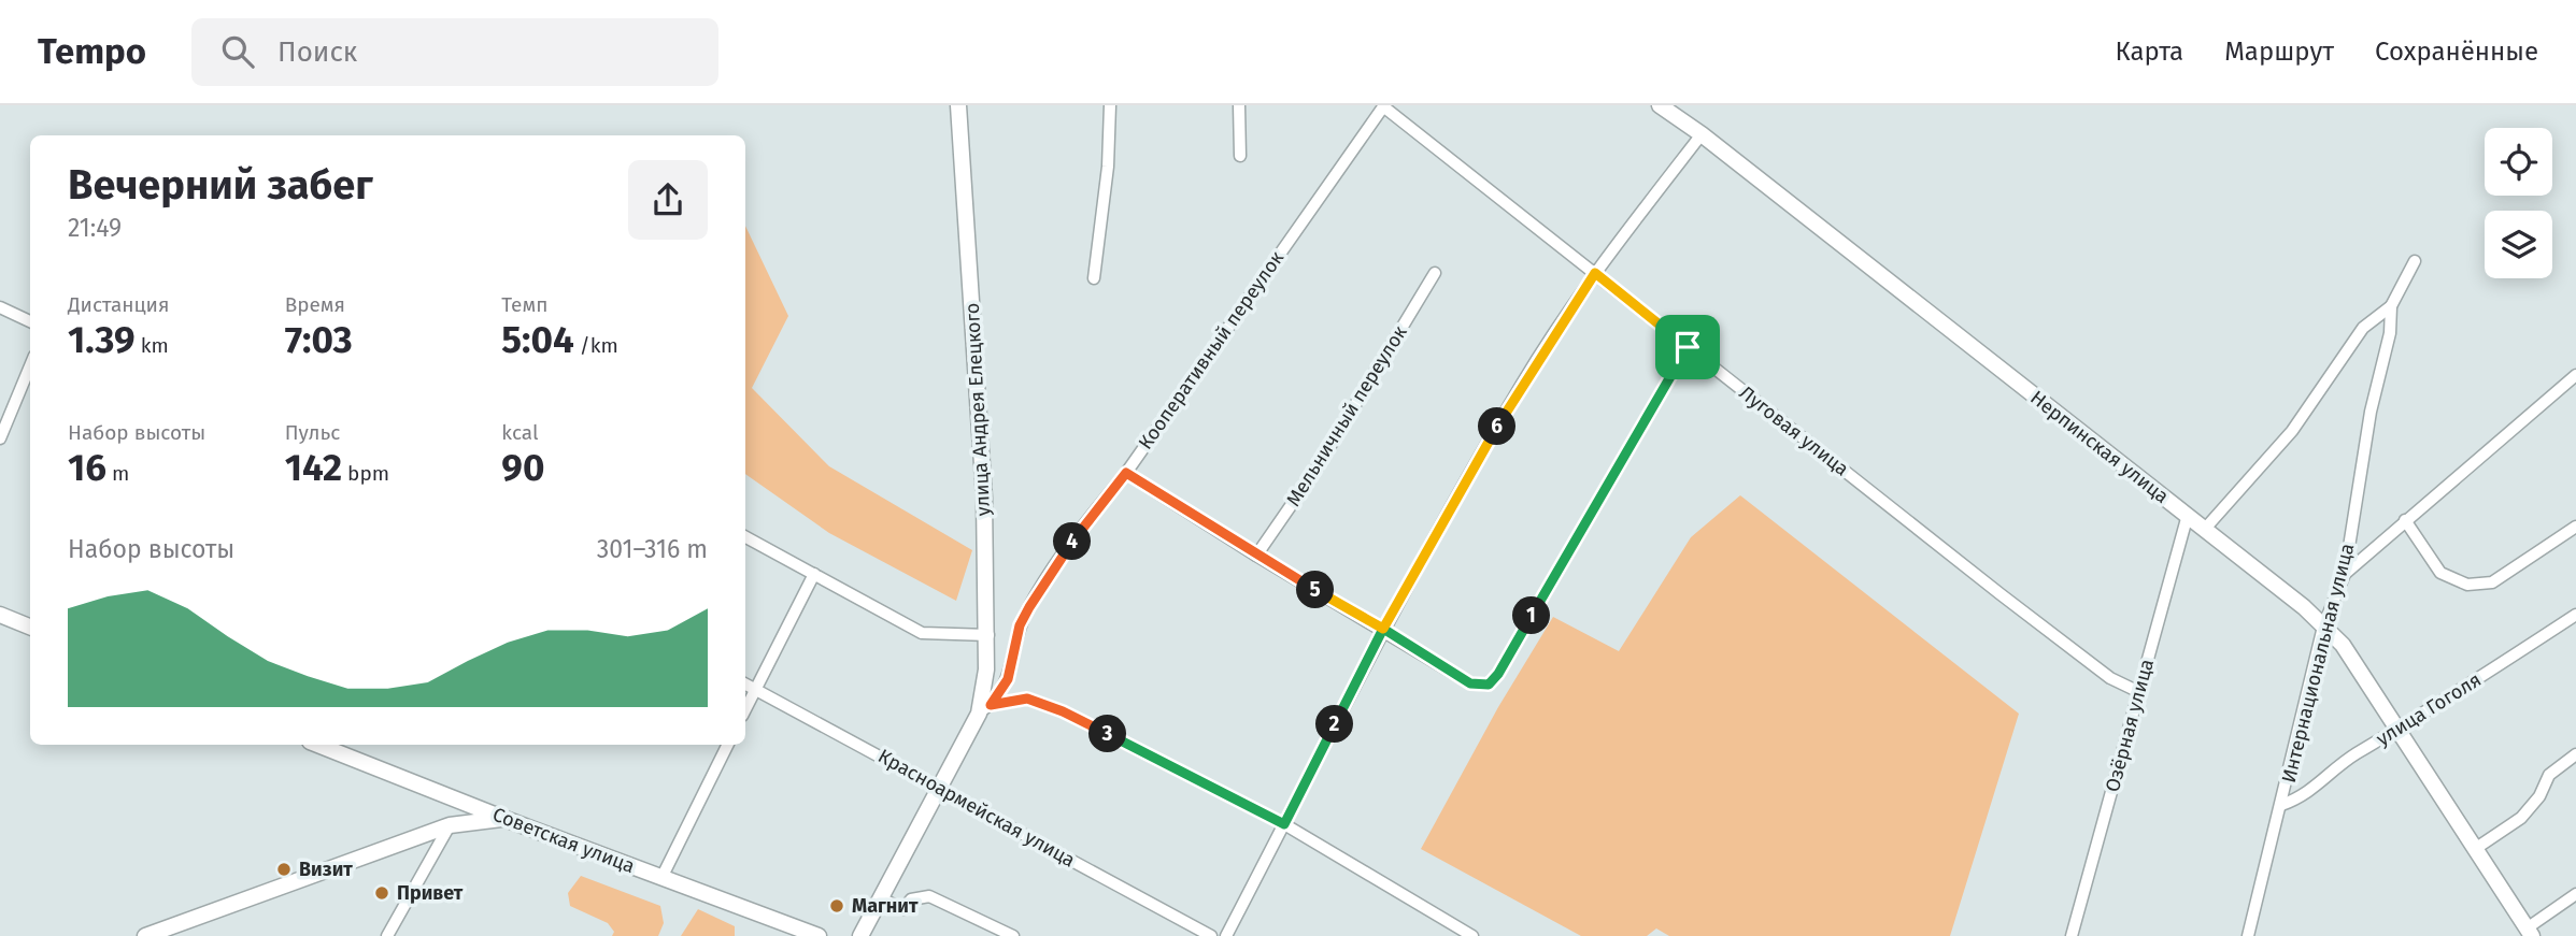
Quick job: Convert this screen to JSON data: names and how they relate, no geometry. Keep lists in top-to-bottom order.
{
  "streets": {
    "main road": ["улица Андрея Елецкого", "Нерпинская улица", "Советская улица"],
    "street": [
      "Кооперативный переулок",
      "Мельничный переулок",
      "Луговая улица",
      "Интернациональная улица",
      "улица Гоголя",
      "Озёрная улица",
      "Красноармейская улица"
    ]
  },
  "crossings": [
    ["Кооперативный переулок", "улица Андрея Елецкого"],
    ["Кооперативный переулок", "Луговая улица"],
    ["улица Андрея Елецкого", "Красноармейская улица"],
    ["Луговая улица", "Озёрная улица"],
    ["Нерпинская улица", "Интернациональная улица"],
    ["Нерпинская улица", "улица Гоголя"],
    ["Нерпинская улица", "Озёрная улица"],
    ["Интернациональная улица", "улица Гоголя"]
  ],
  "places": ["Визит", "Привет", "Магнит"],
  "page": {
    "header": "Tempo",
    "search": "Поиск",
    "nav": ["Карта", "Маршрут", "Сохранённые"],
    "heading": ["Вечерний забег", "21:49"],
    "stats": [
      ["Дистанция", "1.39 km"],
      ["Время", "7:03"],
      ["Темп", "5:04 /km"],
      ["Набор высоты", "16 m"],
      ["Пульс", "142 bpm"],
      ["kcal", "90"]
    ],
    "pins": [
      "6",
      "4",
      "5",
      "1",
      "2",
      "3"
    ],
    "chart": ["Набор высоты", "301–316 m"]
  }
}
